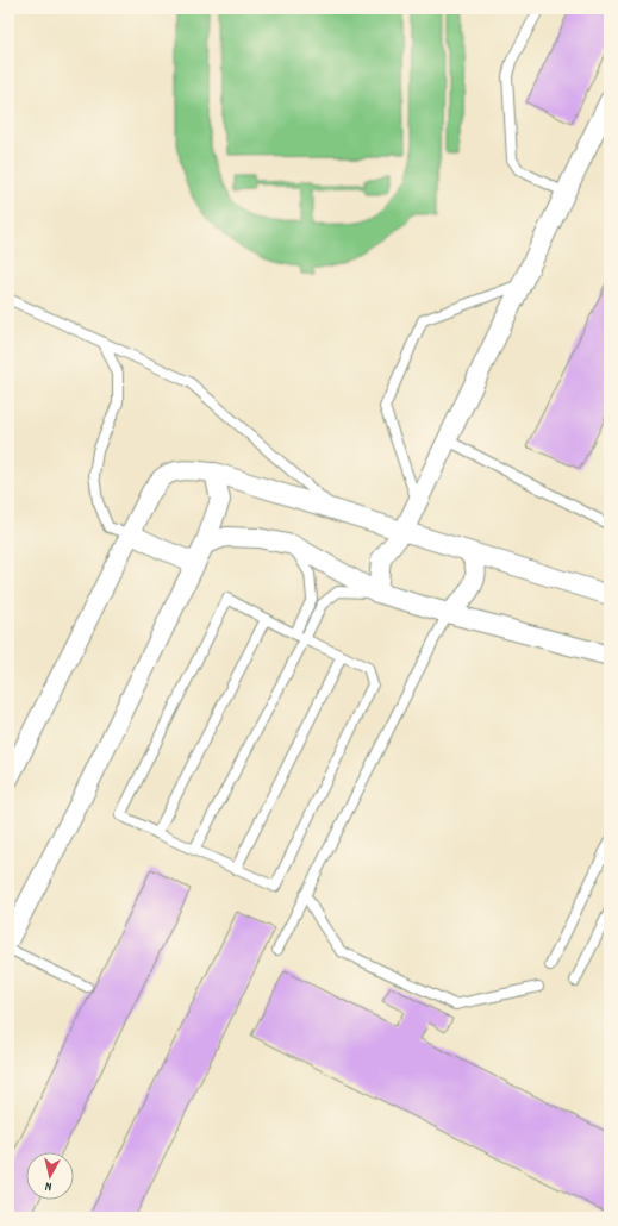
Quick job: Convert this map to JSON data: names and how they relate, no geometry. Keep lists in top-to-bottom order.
{
  "north": "bottom"
}
